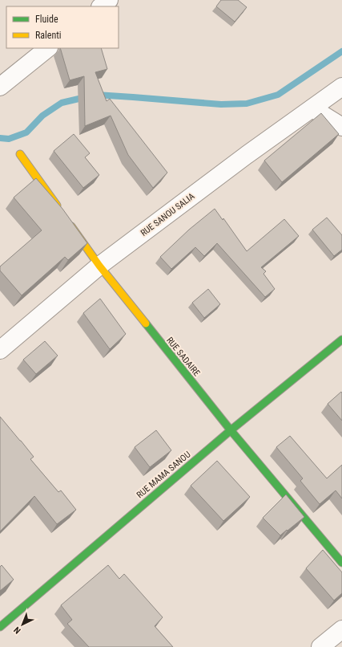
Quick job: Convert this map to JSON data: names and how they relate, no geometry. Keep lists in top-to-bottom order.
{
  "streets": {
    "street": ["RUE SANOU SALIA", "RUE SADAIRE", "RUE MAMA SANOU"]
  },
  "crossings": [
    ["RUE SANOU SALIA", "RUE SADAIRE"],
    ["RUE SADAIRE", "RUE MAMA SANOU"]
  ],
  "legend": ["Fluide", "Ralenti"],
  "north": "bottom left"
}
